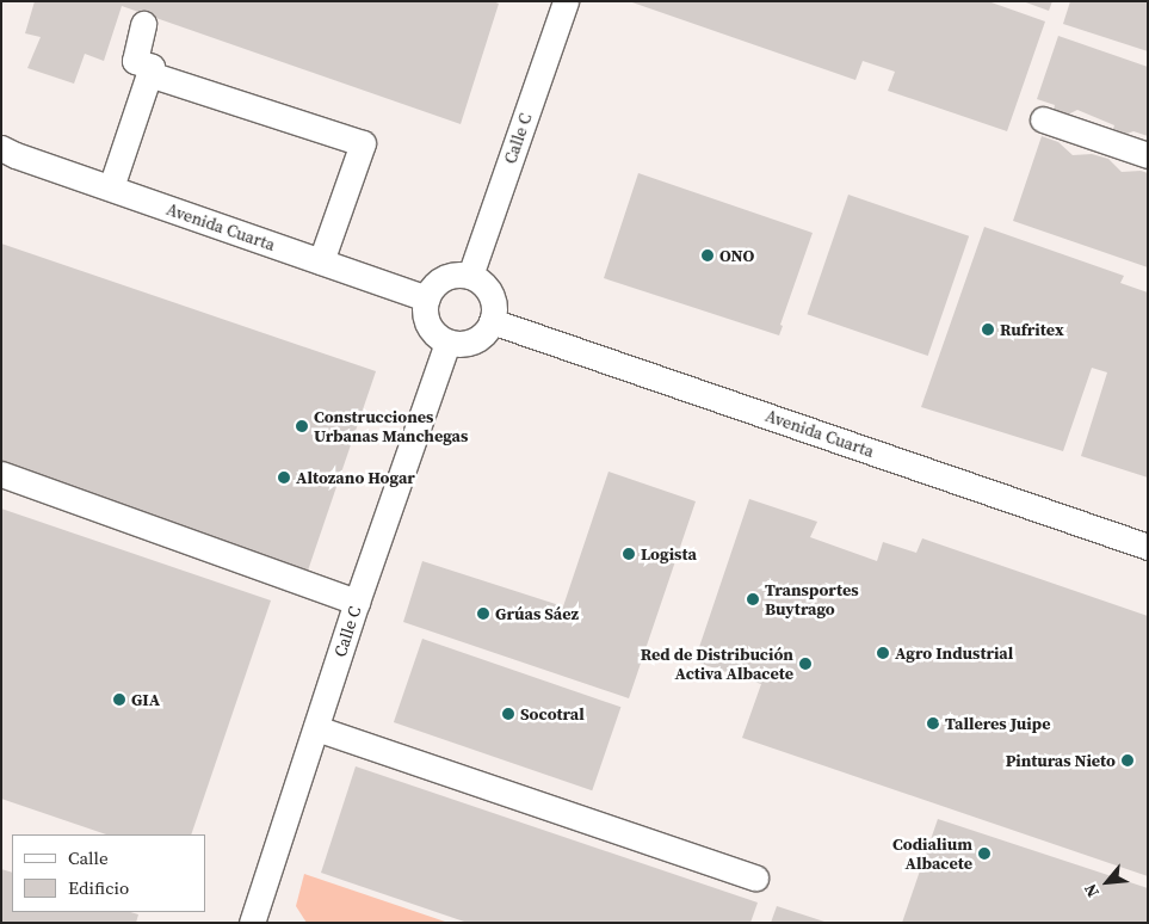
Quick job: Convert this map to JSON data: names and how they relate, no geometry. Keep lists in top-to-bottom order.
{
  "streets": {
    "street": ["Calle C", "Avenida Cuarta"]
  },
  "crossings": [
    ["Calle C", "Avenida Cuarta"]
  ],
  "places": [
    "ONO",
    "Rufritex",
    "Construcciones Urbanas Manchegas",
    "Altozano Hogar",
    "Logista",
    "Transportes Buytrago",
    "Grúas Sáez",
    "Agro Industrial",
    "Red de Distribución Activa Albacete",
    "GIA",
    "Socotral",
    "Talleres Juipe",
    "Pinturas Nieto",
    "Codialium Albacete"
  ],
  "legend": ["Calle", "Edificio"],
  "north": "bottom left"
}
